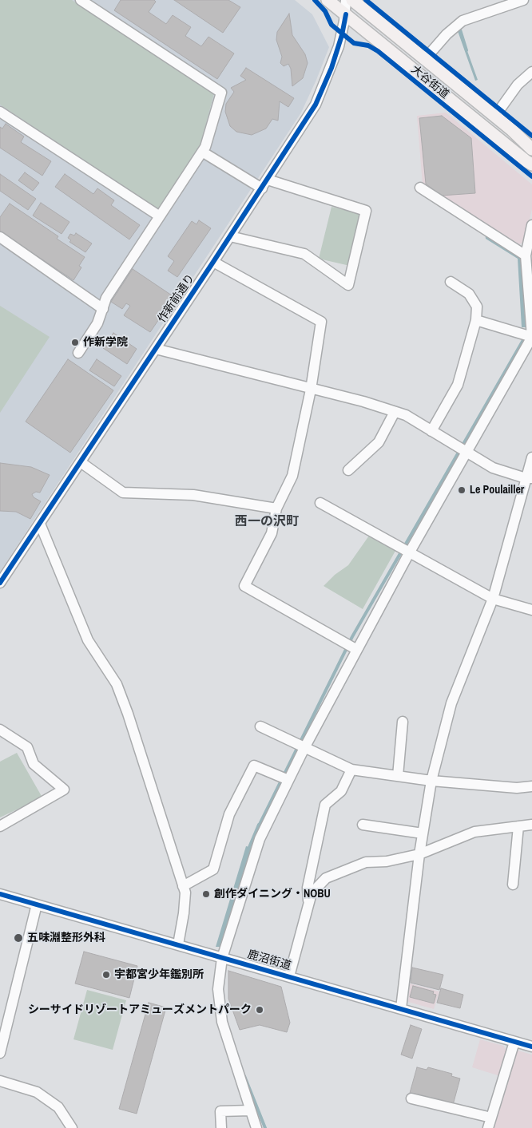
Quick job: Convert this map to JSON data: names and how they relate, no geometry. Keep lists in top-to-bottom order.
{
  "streets": {
    "main road": ["大谷街道"],
    "street": ["作新前通り", "鹿沼街道"]
  },
  "crossings": [
    ["大谷街道", "作新前通り"]
  ],
  "districts": ["西一の沢町"],
  "places": [
    "作新学院",
    "Le Poulailler",
    "創作ダイニング・NOBU",
    "五味淵整形外科",
    "宇都宮少年鑑別所",
    "シーサイドリゾートアミューズメントパーク"
  ]
}
